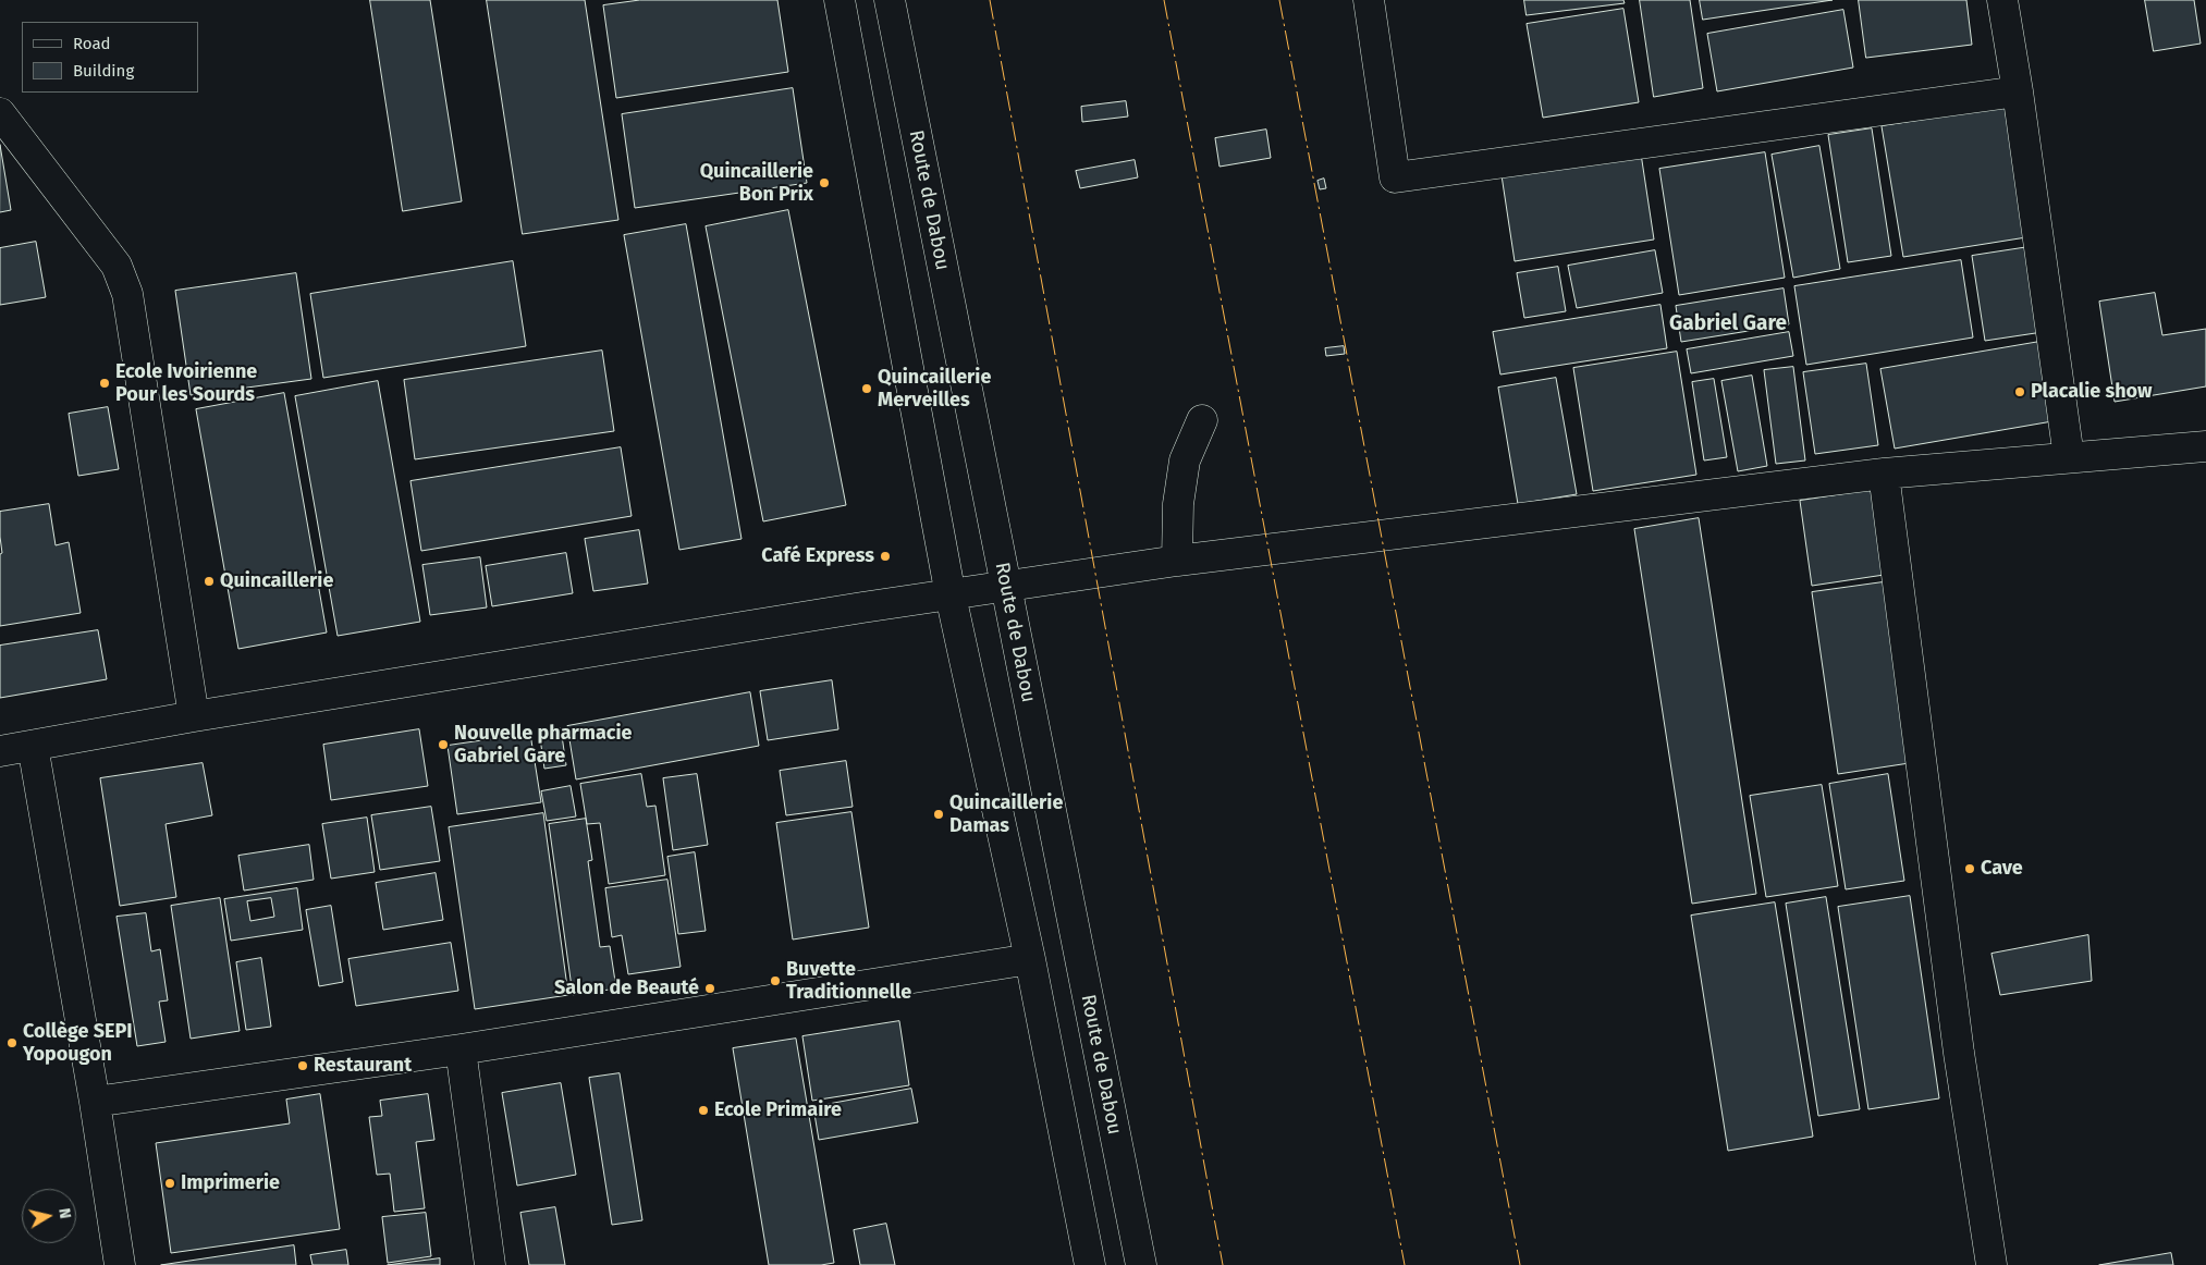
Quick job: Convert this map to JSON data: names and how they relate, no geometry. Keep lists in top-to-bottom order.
{
  "streets": {
    "street": ["Route de Dabou"]
  },
  "districts": ["Gabriel Gare"],
  "places": [
    "Quincaillerie Bon Prix",
    "Ecole Ivoirienne Pour les Sourds",
    "Quincaillerie Merveilles",
    "Placalie show",
    "Café Express",
    "Quincaillerie",
    "Nouvelle pharmacie Gabriel Gare",
    "Quincaillerie Damas",
    "Cave",
    "Buvette Traditionnelle",
    "Salon de Beauté",
    "Collège SEPI Yopougon",
    "Restaurant",
    "Ecole Primaire",
    "Imprimerie"
  ],
  "legend": ["Road", "Building"],
  "north": "right"
}
